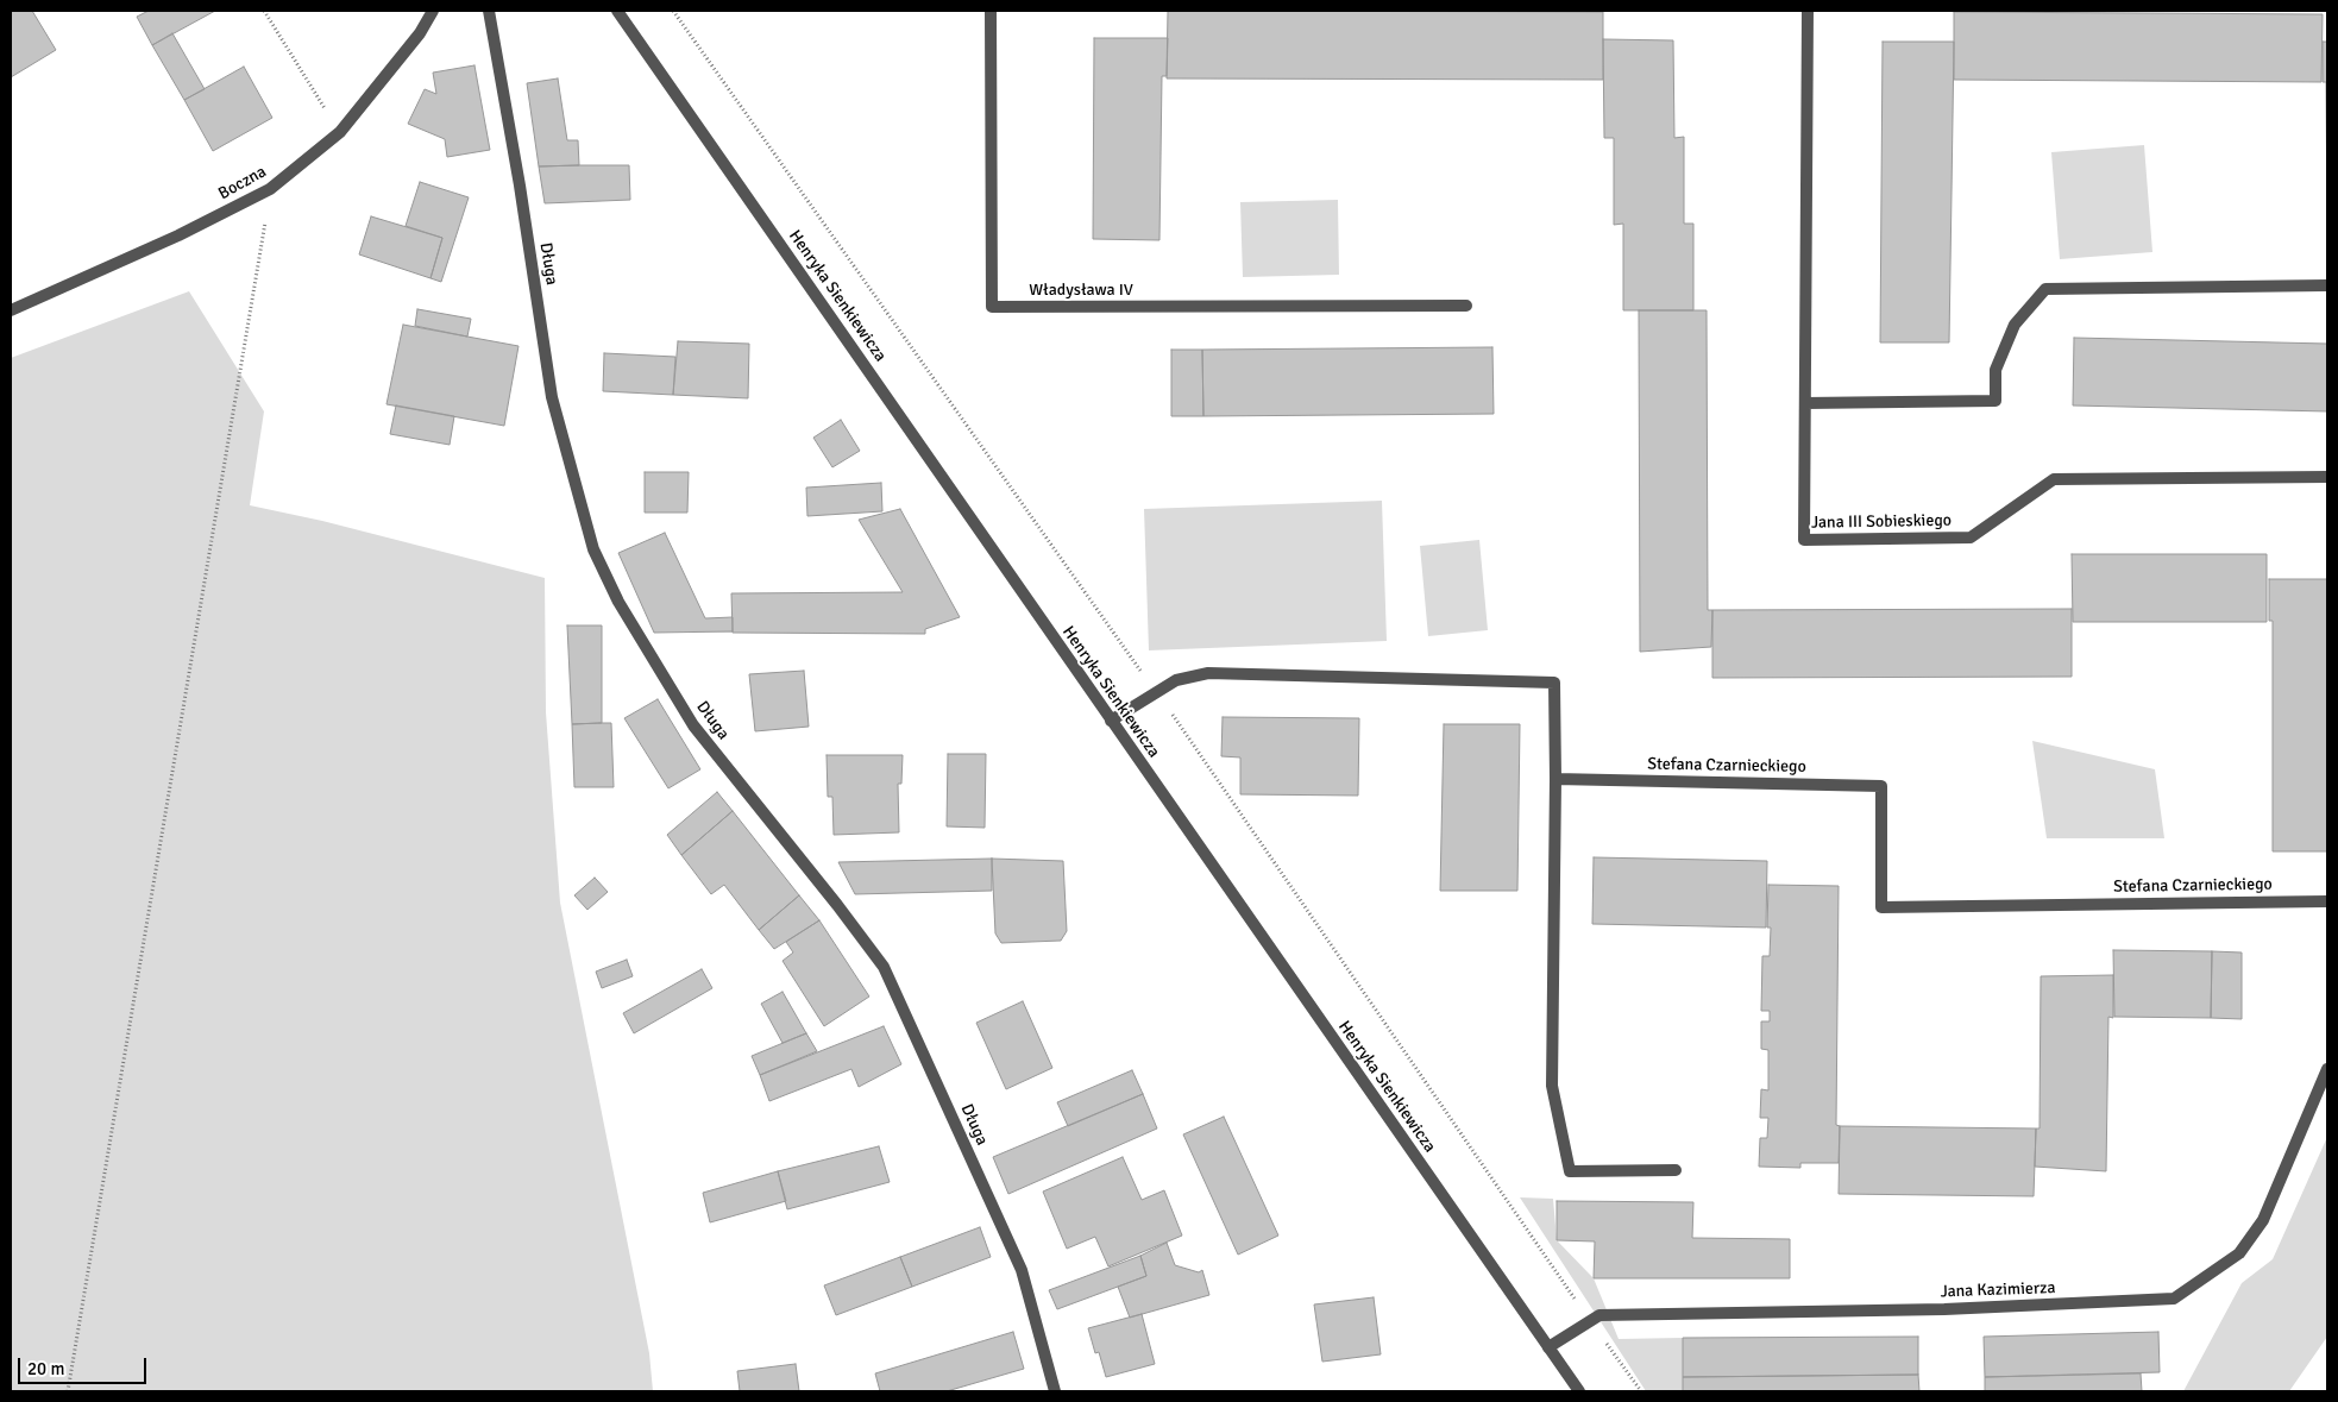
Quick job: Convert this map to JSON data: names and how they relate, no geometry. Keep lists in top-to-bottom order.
{
  "streets": {
    "street": [
      "Boczna",
      "Długa",
      "Władysława IV",
      "Henryka Sienkiewicza",
      "Jana III Sobieskiego",
      "Stefana Czarnieckiego",
      "Jana Kazimierza"
    ]
  },
  "crossings": [
    ["Henryka Sienkiewicza", "Jana Kazimierza"]
  ],
  "scale_bar": "20 m"
}
